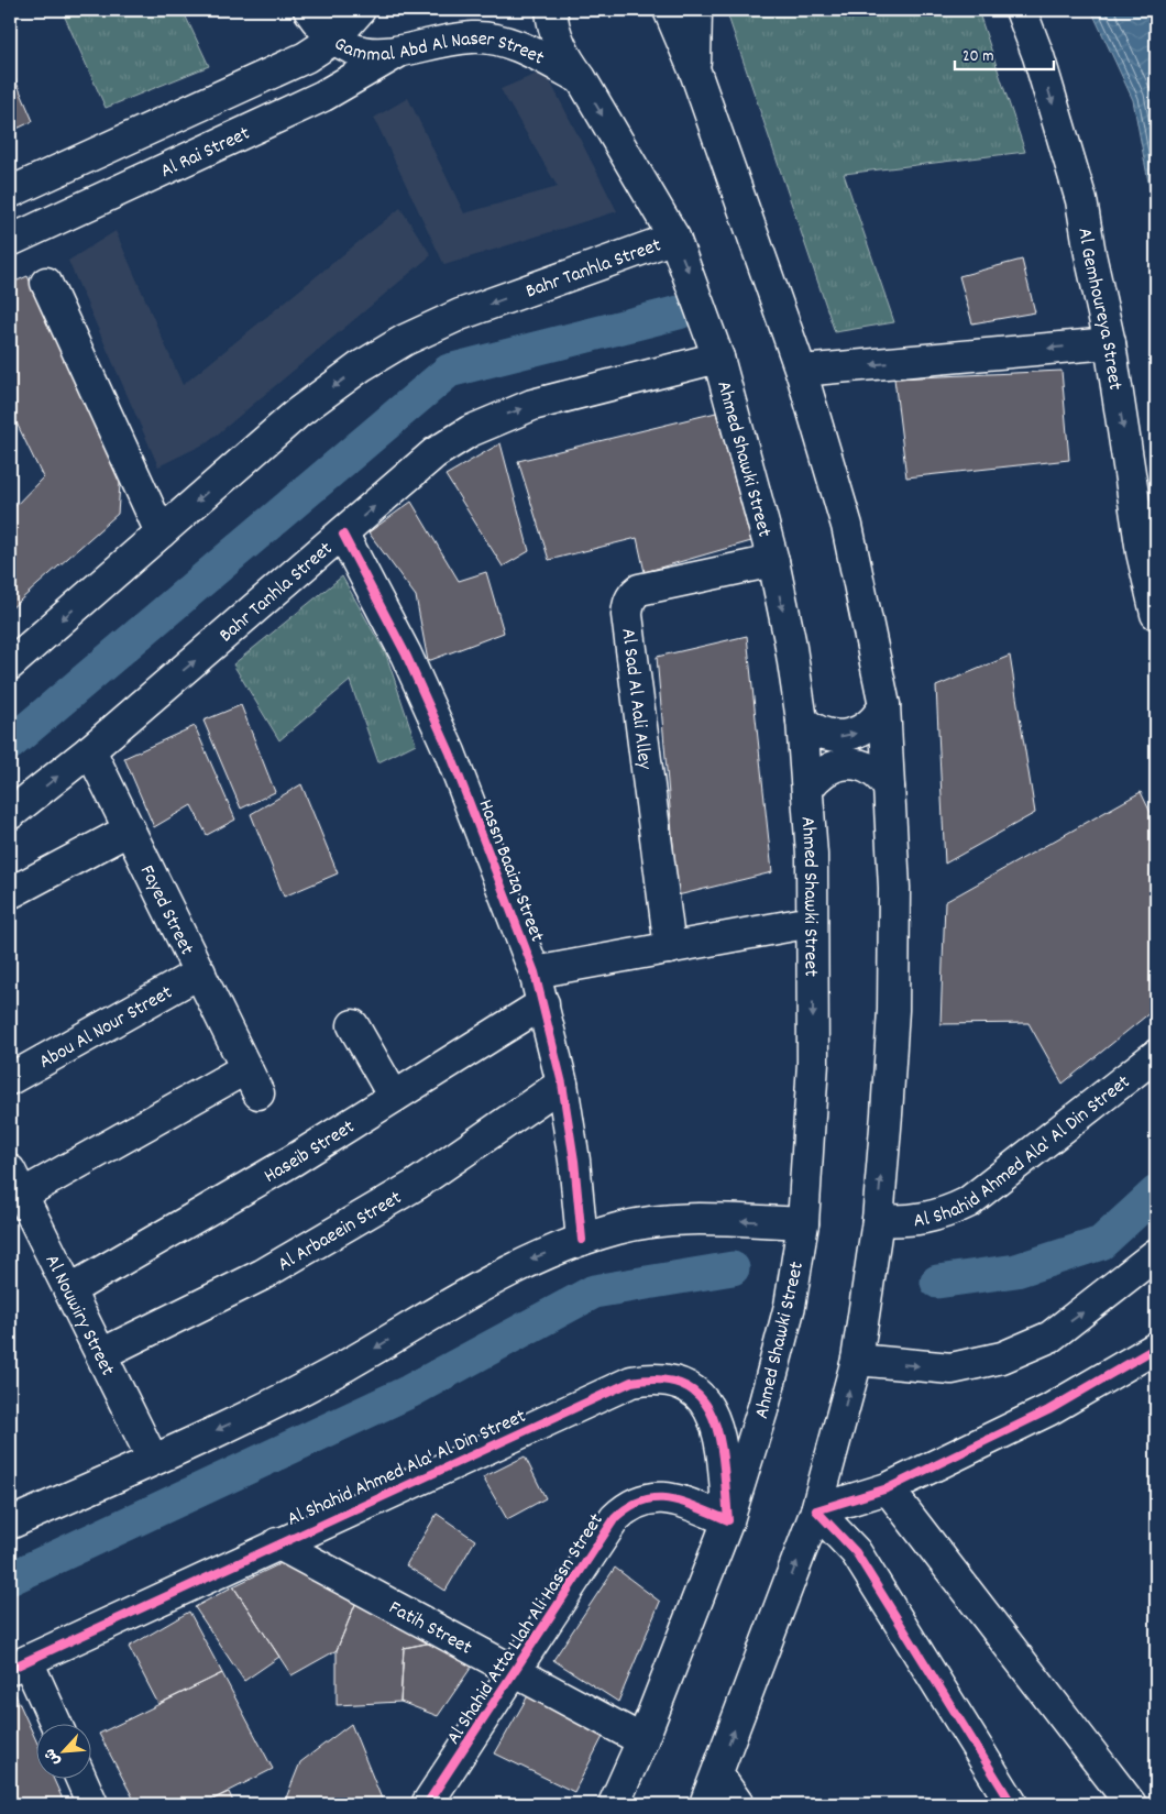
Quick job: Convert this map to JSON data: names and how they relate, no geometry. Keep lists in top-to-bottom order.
{
  "streets": {
    "street": [
      "Gammal Abd Al Naser Street",
      "Al Rai Street",
      "Bahr Tanhla Street",
      "Al Gemhoureya Street",
      "Ahmed Shawki Street",
      "Al Sad Al Aali Alley",
      "Hassn Baaizq Street",
      "Fayed Street",
      "Abou Al Nour Street",
      "Al Shahid Ahmed Ala' Al Din Street",
      "Haseib Street",
      "Al Arbaeein Street",
      "Al Nouwiry Street",
      "Fatih Street",
      "Al Shahid Atta Llah Ali Hassn Street"
    ]
  },
  "crossings": [
    ["Gammal Abd Al Naser Street", "Al Rai Street"],
    ["Gammal Abd Al Naser Street", "Ahmed Shawki Street"],
    ["Bahr Tanhla Street", "Ahmed Shawki Street"],
    ["Bahr Tanhla Street", "Hassn Baaizq Street"],
    ["Bahr Tanhla Street", "Fayed Street"],
    ["Ahmed Shawki Street", "Al Sad Al Aali Alley"],
    ["Ahmed Shawki Street", "Al Shahid Ahmed Ala' Al Din Street"],
    ["Ahmed Shawki Street", "Fatih Street"],
    ["Ahmed Shawki Street", "Al Shahid Atta Llah Ali Hassn Street"],
    ["Hassn Baaizq Street", "Haseib Street"],
    ["Hassn Baaizq Street", "Al Arbaeein Street"],
    ["Fayed Street", "Abou Al Nour Street"],
    ["Fayed Street", "Al Nouwiry Street"],
    ["Al Shahid Ahmed Ala' Al Din Street", "Fatih Street"],
    ["Al Shahid Ahmed Ala' Al Din Street", "Al Shahid Atta Llah Ali Hassn Street"],
    ["Haseib Street", "Al Nouwiry Street"],
    ["Al Arbaeein Street", "Al Nouwiry Street"],
    ["Fatih Street", "Al Shahid Atta Llah Ali Hassn Street"]
  ],
  "one_way": ["Al Gemhoureya Street"],
  "scale_bar": "20 m",
  "north": "bottom left"
}
